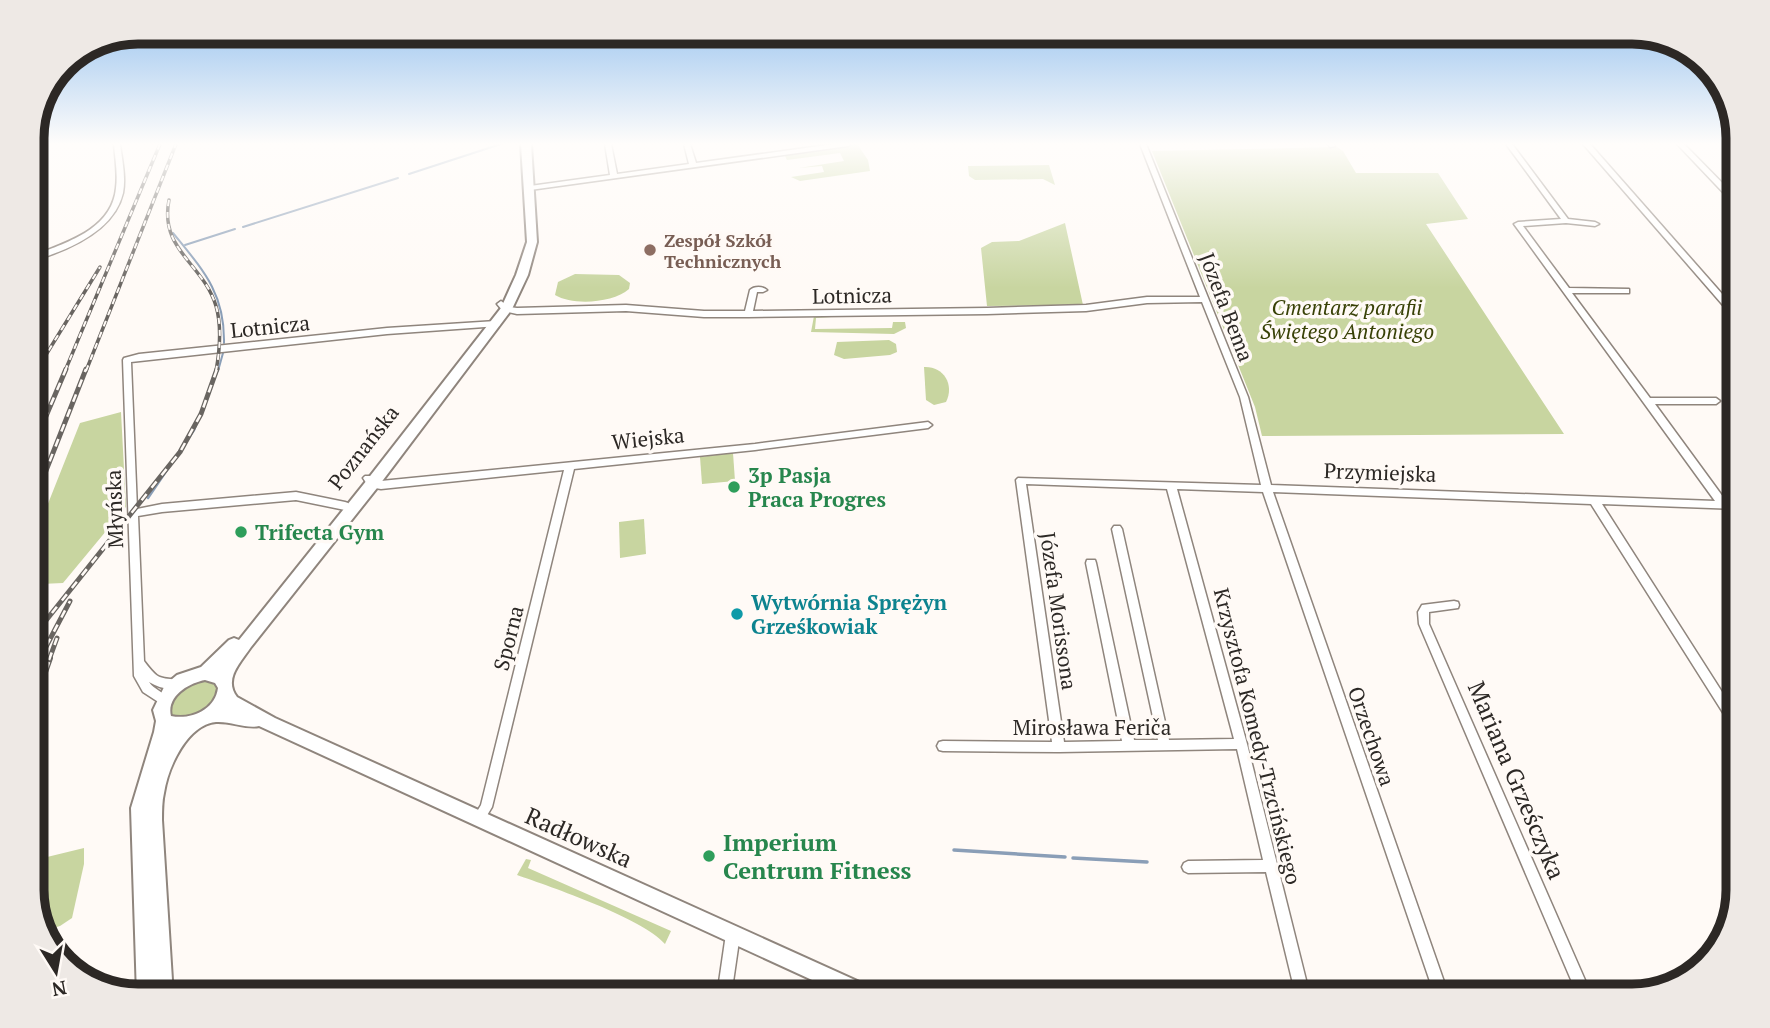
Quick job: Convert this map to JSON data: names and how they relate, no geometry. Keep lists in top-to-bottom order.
{
  "streets": {
    "main road": ["Poznańska", "Radłowska"],
    "street": [
      "Lotnicza",
      "Józefa Bema",
      "Wiejska",
      "Przymiejska",
      "Młyńska",
      "Józefa Morissona",
      "Sporna",
      "Mirosława Feriča",
      "Krzysztofa Komedy-Trzcińskiego",
      "Orzechowa",
      "Mariana Grześczyka"
    ]
  },
  "crossings": [
    ["Lotnicza", "Józefa Bema"],
    ["Lotnicza", "Poznańska"],
    ["Lotnicza", "Młyńska"],
    ["Józefa Bema", "Przymiejska"],
    ["Józefa Bema", "Orzechowa"],
    ["Wiejska", "Poznańska"],
    ["Wiejska", "Sporna"],
    ["Poznańska", "Młyńska"],
    ["Przymiejska", "Józefa Morissona"],
    ["Przymiejska", "Krzysztofa Komedy-Trzcińskiego"],
    ["Przymiejska", "Orzechowa"],
    ["Józefa Morissona", "Mirosława Feriča"],
    ["Sporna", "Radłowska"],
    ["Mirosława Feriča", "Krzysztofa Komedy-Trzcińskiego"]
  ],
  "parks": ["Cmentarz parafii Świętego Antoniego"],
  "places": [
    "Zespół Szkół Technicznych",
    "3p Pasja Praca Progres",
    "Trifecta Gym",
    "Wytwórnia Sprężyn Grześkowiak",
    "Imperium Centrum Fitness"
  ],
  "north": "bottom"
}
